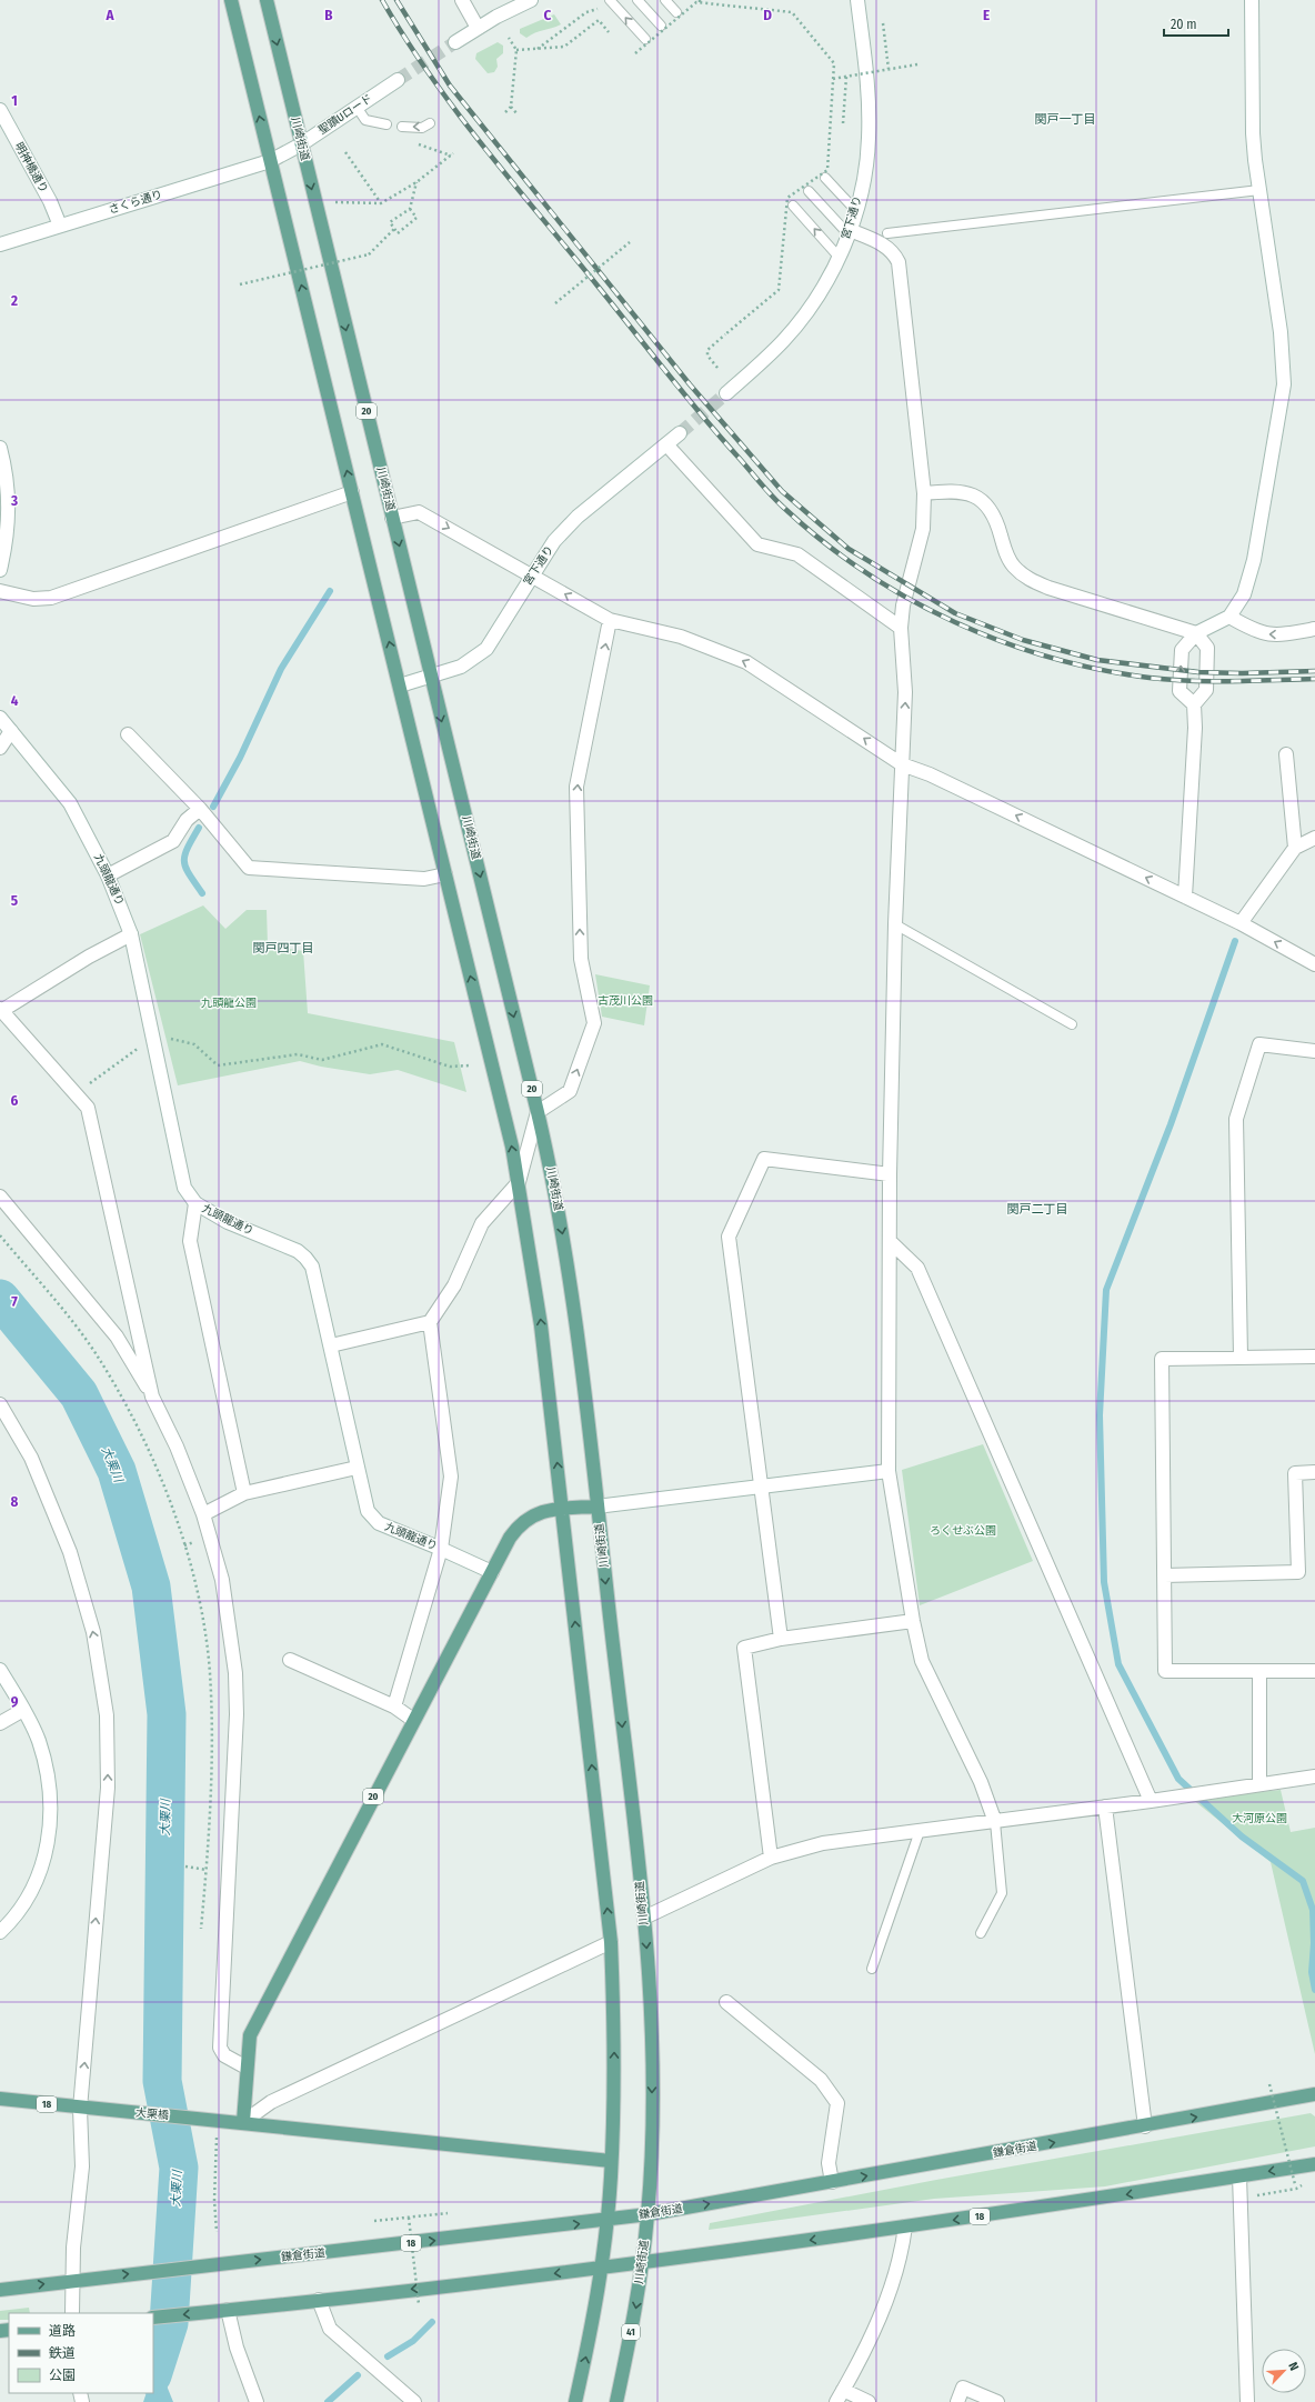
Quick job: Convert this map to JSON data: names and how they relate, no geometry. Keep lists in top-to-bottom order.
{
  "streets": {
    "main road": [
      "川崎街道",
      "20",
      "18",
      "大栗橋",
      "鎌倉街道",
      "41"
    ],
    "street": [
      "聖蹟Uロード",
      "明神橋通り",
      "さくら通り",
      "宮下通り",
      "九頭龍通り"
    ]
  },
  "crossings": [
    ["聖蹟Uロード", "川崎街道"],
    ["聖蹟Uロード", "さくら通り"],
    ["川崎街道", "宮下通り"],
    ["川崎街道", "20"],
    ["川崎街道", "18"],
    ["川崎街道", "鎌倉街道"],
    ["明神橋通り", "さくら通り"],
    ["20", "九頭龍通り"],
    ["20", "18"],
    ["20", "大栗橋"],
    ["18", "大栗橋"]
  ],
  "districts": ["関戸一丁目", "関戸四丁目", "関戸二丁目"],
  "water": ["大栗川"],
  "parks": [
    "古茂川公園",
    "九頭龍公園",
    "ろくせぶ公園",
    "大河原公園"
  ],
  "legend": ["道路", "鉄道", "公園"],
  "scale_bar": "20 m",
  "north": "top right",
  "grid": {
    "columns": [
      "A",
      "B",
      "C",
      "D",
      "E"
    ],
    "rows": [
      "1",
      "2",
      "3",
      "4",
      "5",
      "6",
      "7",
      "8",
      "9"
    ]
  }
}
